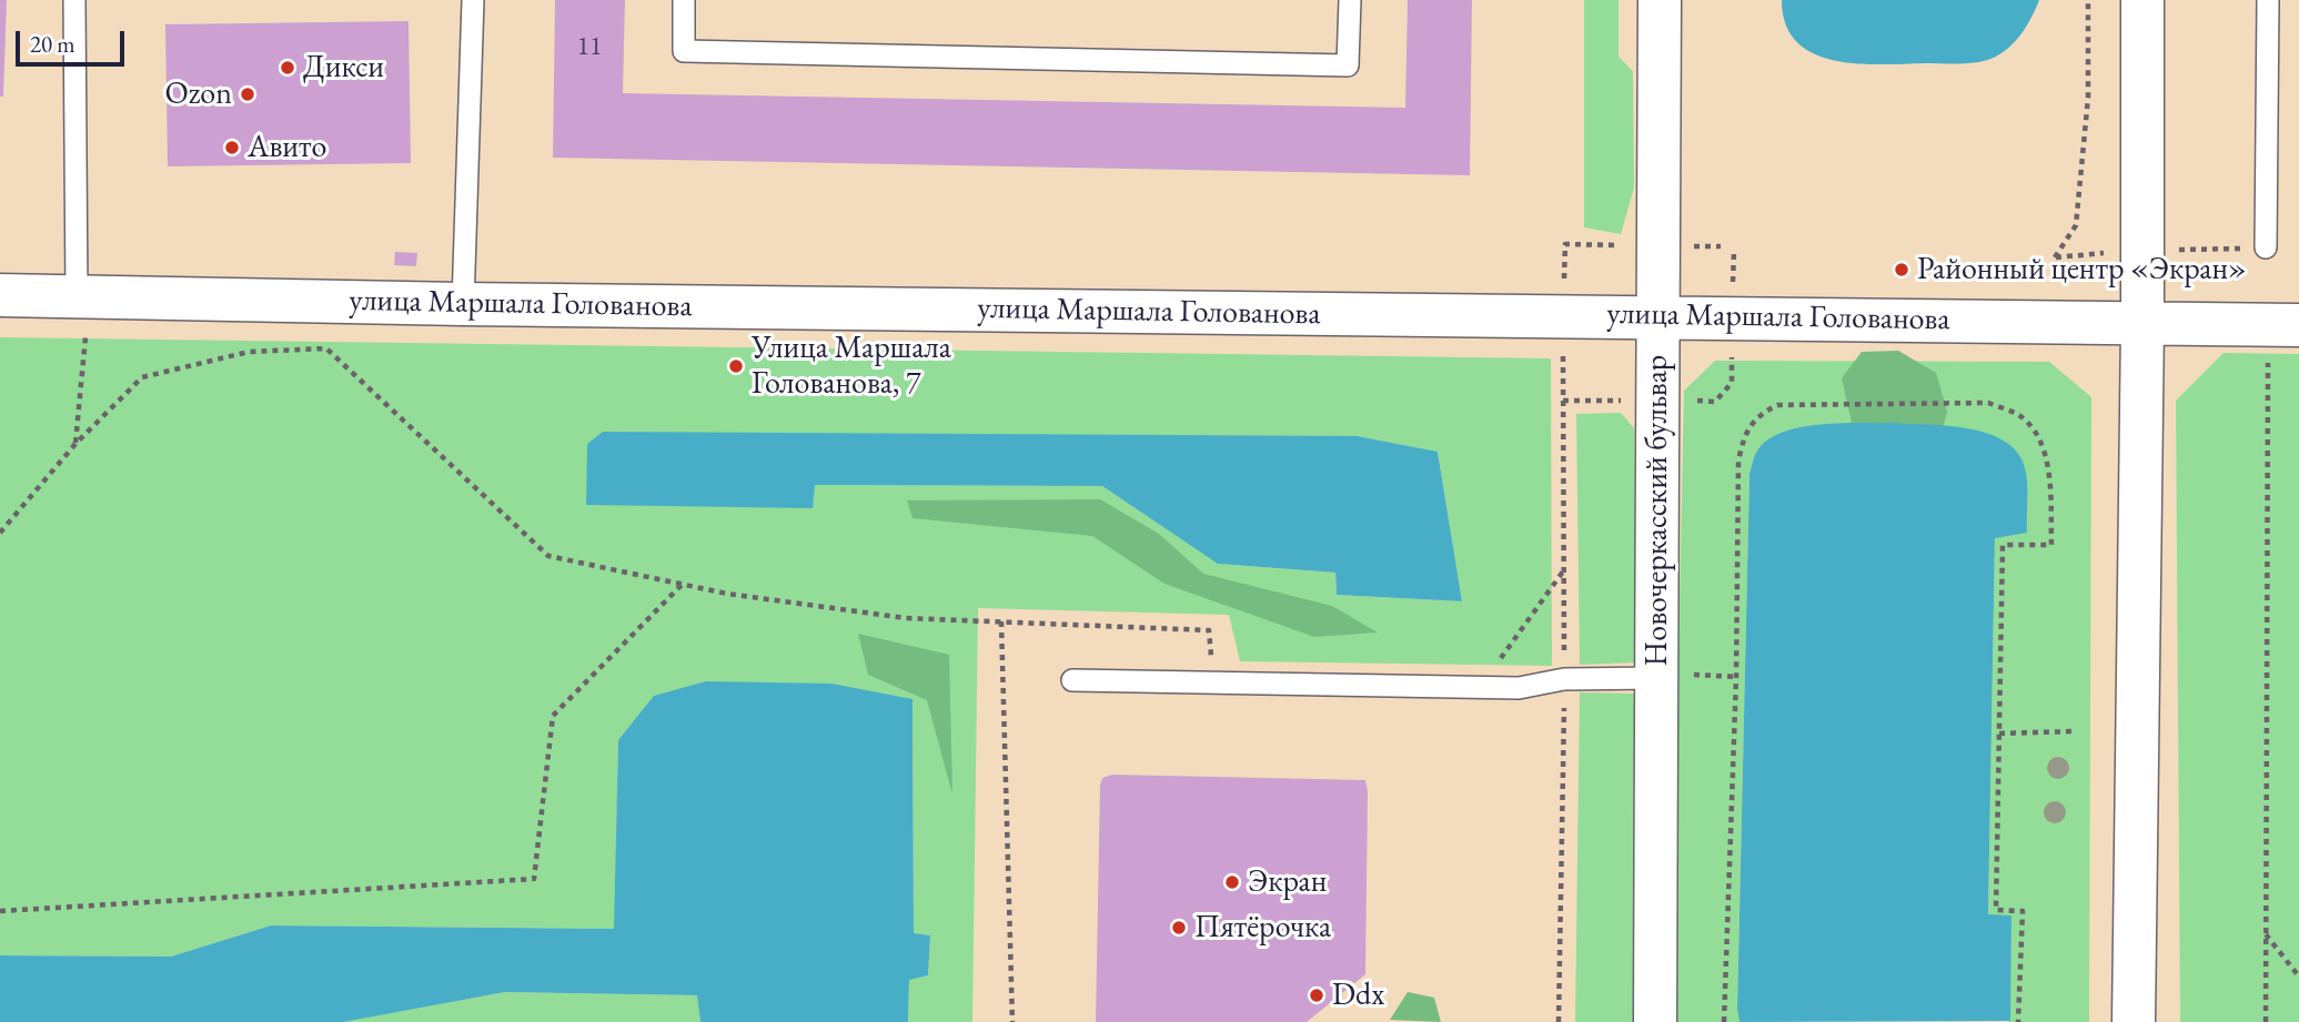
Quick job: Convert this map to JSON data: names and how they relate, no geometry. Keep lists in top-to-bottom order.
{
  "streets": {
    "street": ["улица Маршала Голованова", "Новочеркасский бульвар"]
  },
  "crossings": [
    ["улица Маршала Голованова", "Новочеркасский бульвар"]
  ],
  "places": [
    "Дикси",
    "Ozon",
    "Авито",
    "Районный центр «Экран»",
    "Улица Маршала Голованова, 7",
    "Экран",
    "Пятёрочка",
    "Ddx"
  ],
  "house_numbers": ["11"],
  "scale_bar": "20 m"
}
